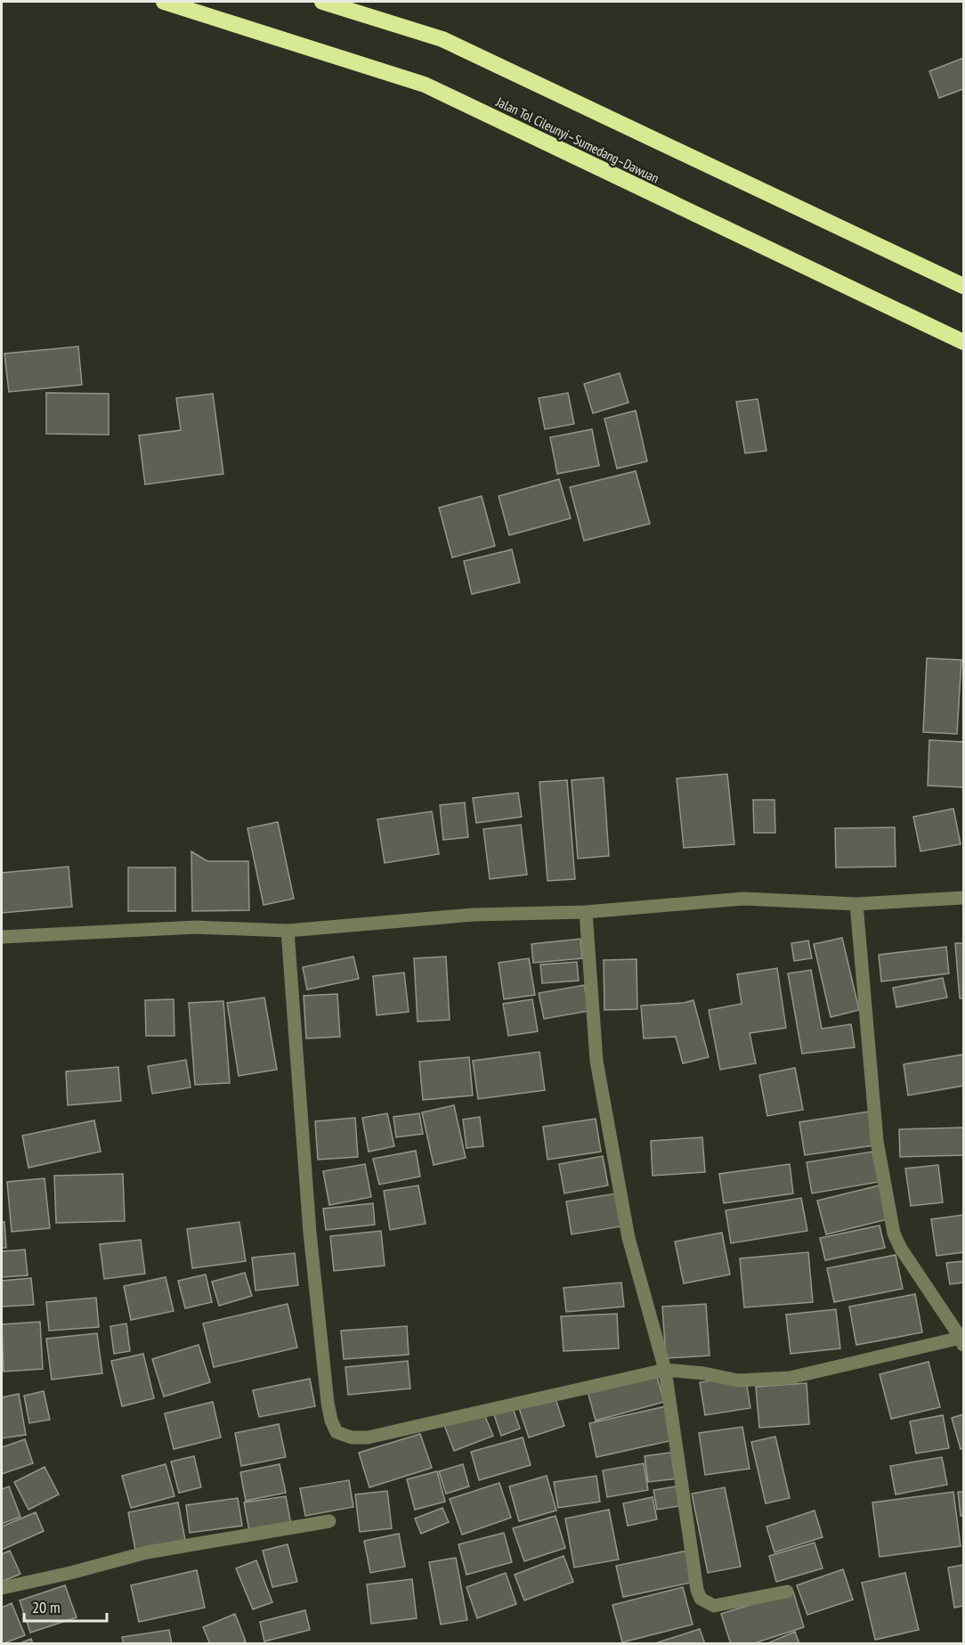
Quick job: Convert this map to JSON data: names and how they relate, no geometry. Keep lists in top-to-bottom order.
{
  "streets": {
    "highway": ["Jalan Tol Cileunyi–Sumedang–Dawuan"]
  },
  "scale_bar": "20 m"
}
